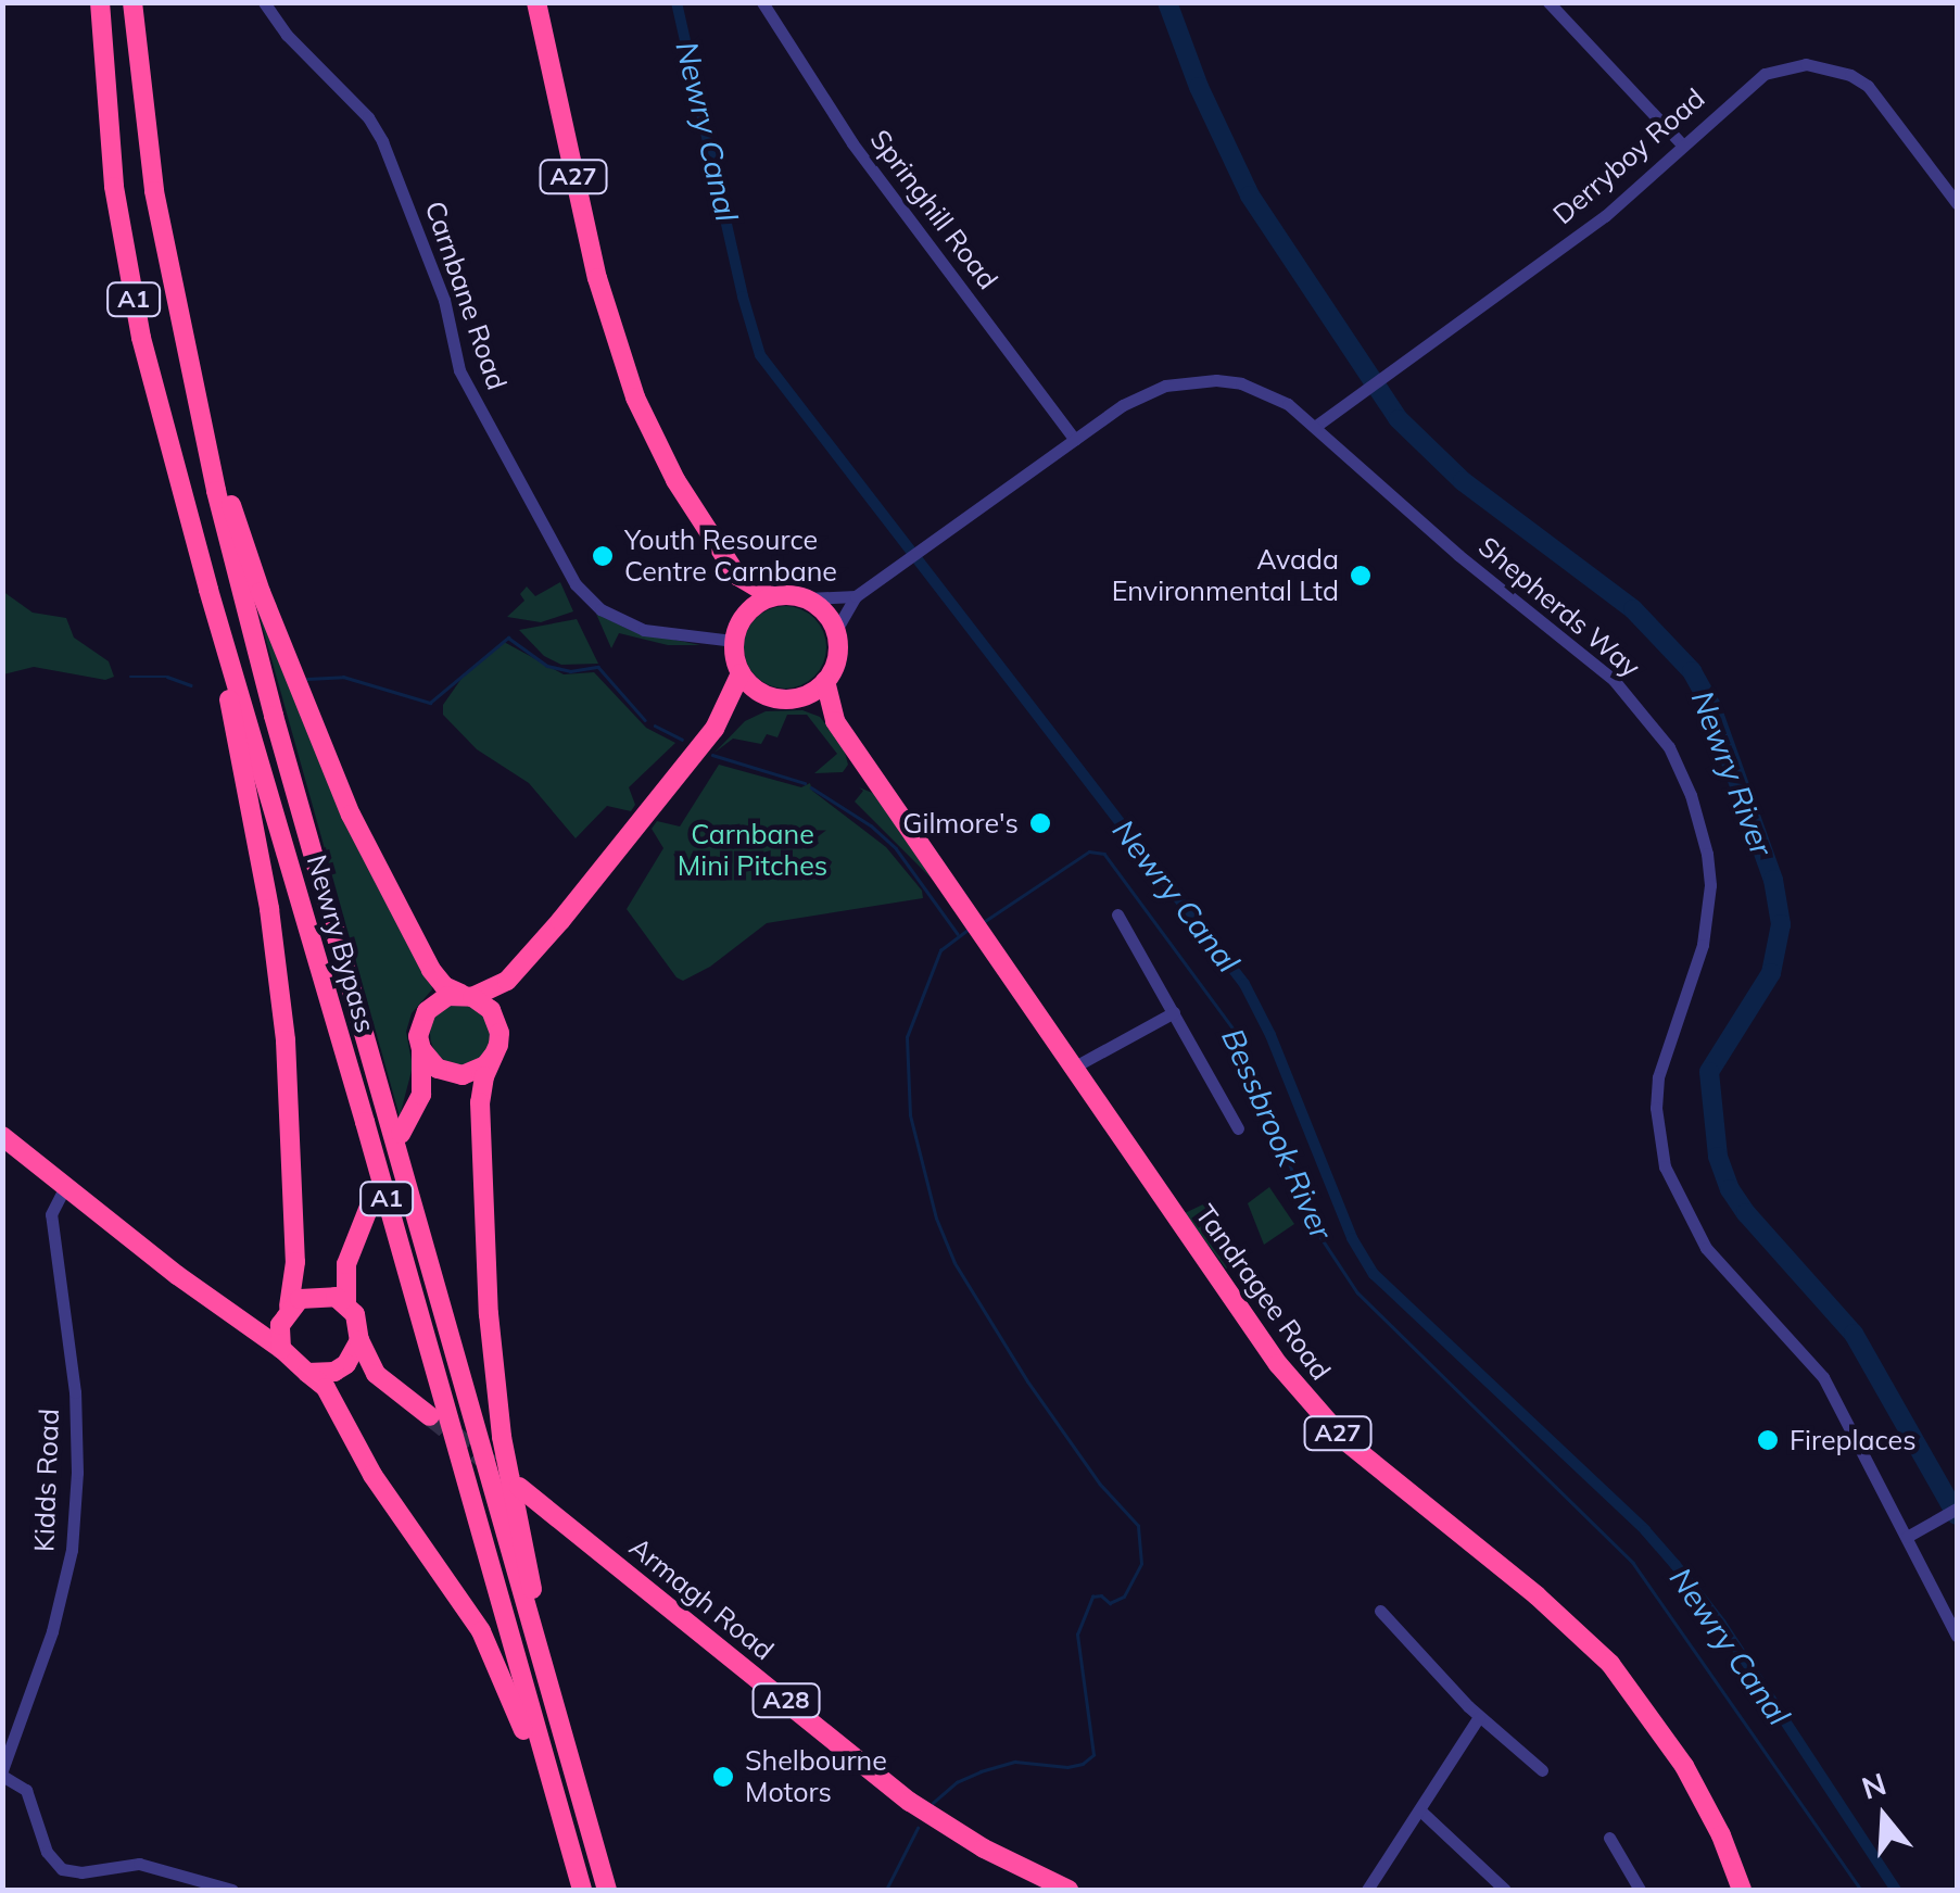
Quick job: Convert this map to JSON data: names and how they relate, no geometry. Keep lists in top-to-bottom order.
{
  "streets": {
    "highway": [
      "A27",
      "A1",
      "Newry Bypass",
      "Tandragee Road",
      "Armagh Road",
      "A28"
    ],
    "street": [
      "Derryboy Road",
      "Springhill Road",
      "Carnbane Road",
      "Shepherds Way",
      "Kidds Road"
    ]
  },
  "crossings": [
    ["Derryboy Road", "Shepherds Way"],
    ["A27", "Carnbane Road"],
    ["A27", "Shepherds Way"],
    ["A27", "Tandragee Road"],
    ["Springhill Road", "Shepherds Way"],
    ["Carnbane Road", "Shepherds Way"],
    ["Carnbane Road", "Tandragee Road"],
    ["Shepherds Way", "Tandragee Road"]
  ],
  "water": ["Newry Canal", "Newry River", "Bessbrook River"],
  "parks": ["Carnbane Mini Pitches"],
  "places": [
    "Youth Resource Centre Carnbane",
    "Avada Environmental Ltd",
    "Gilmore's",
    "Fireplaces",
    "Shelbourne Motors"
  ],
  "north": "top"
}
